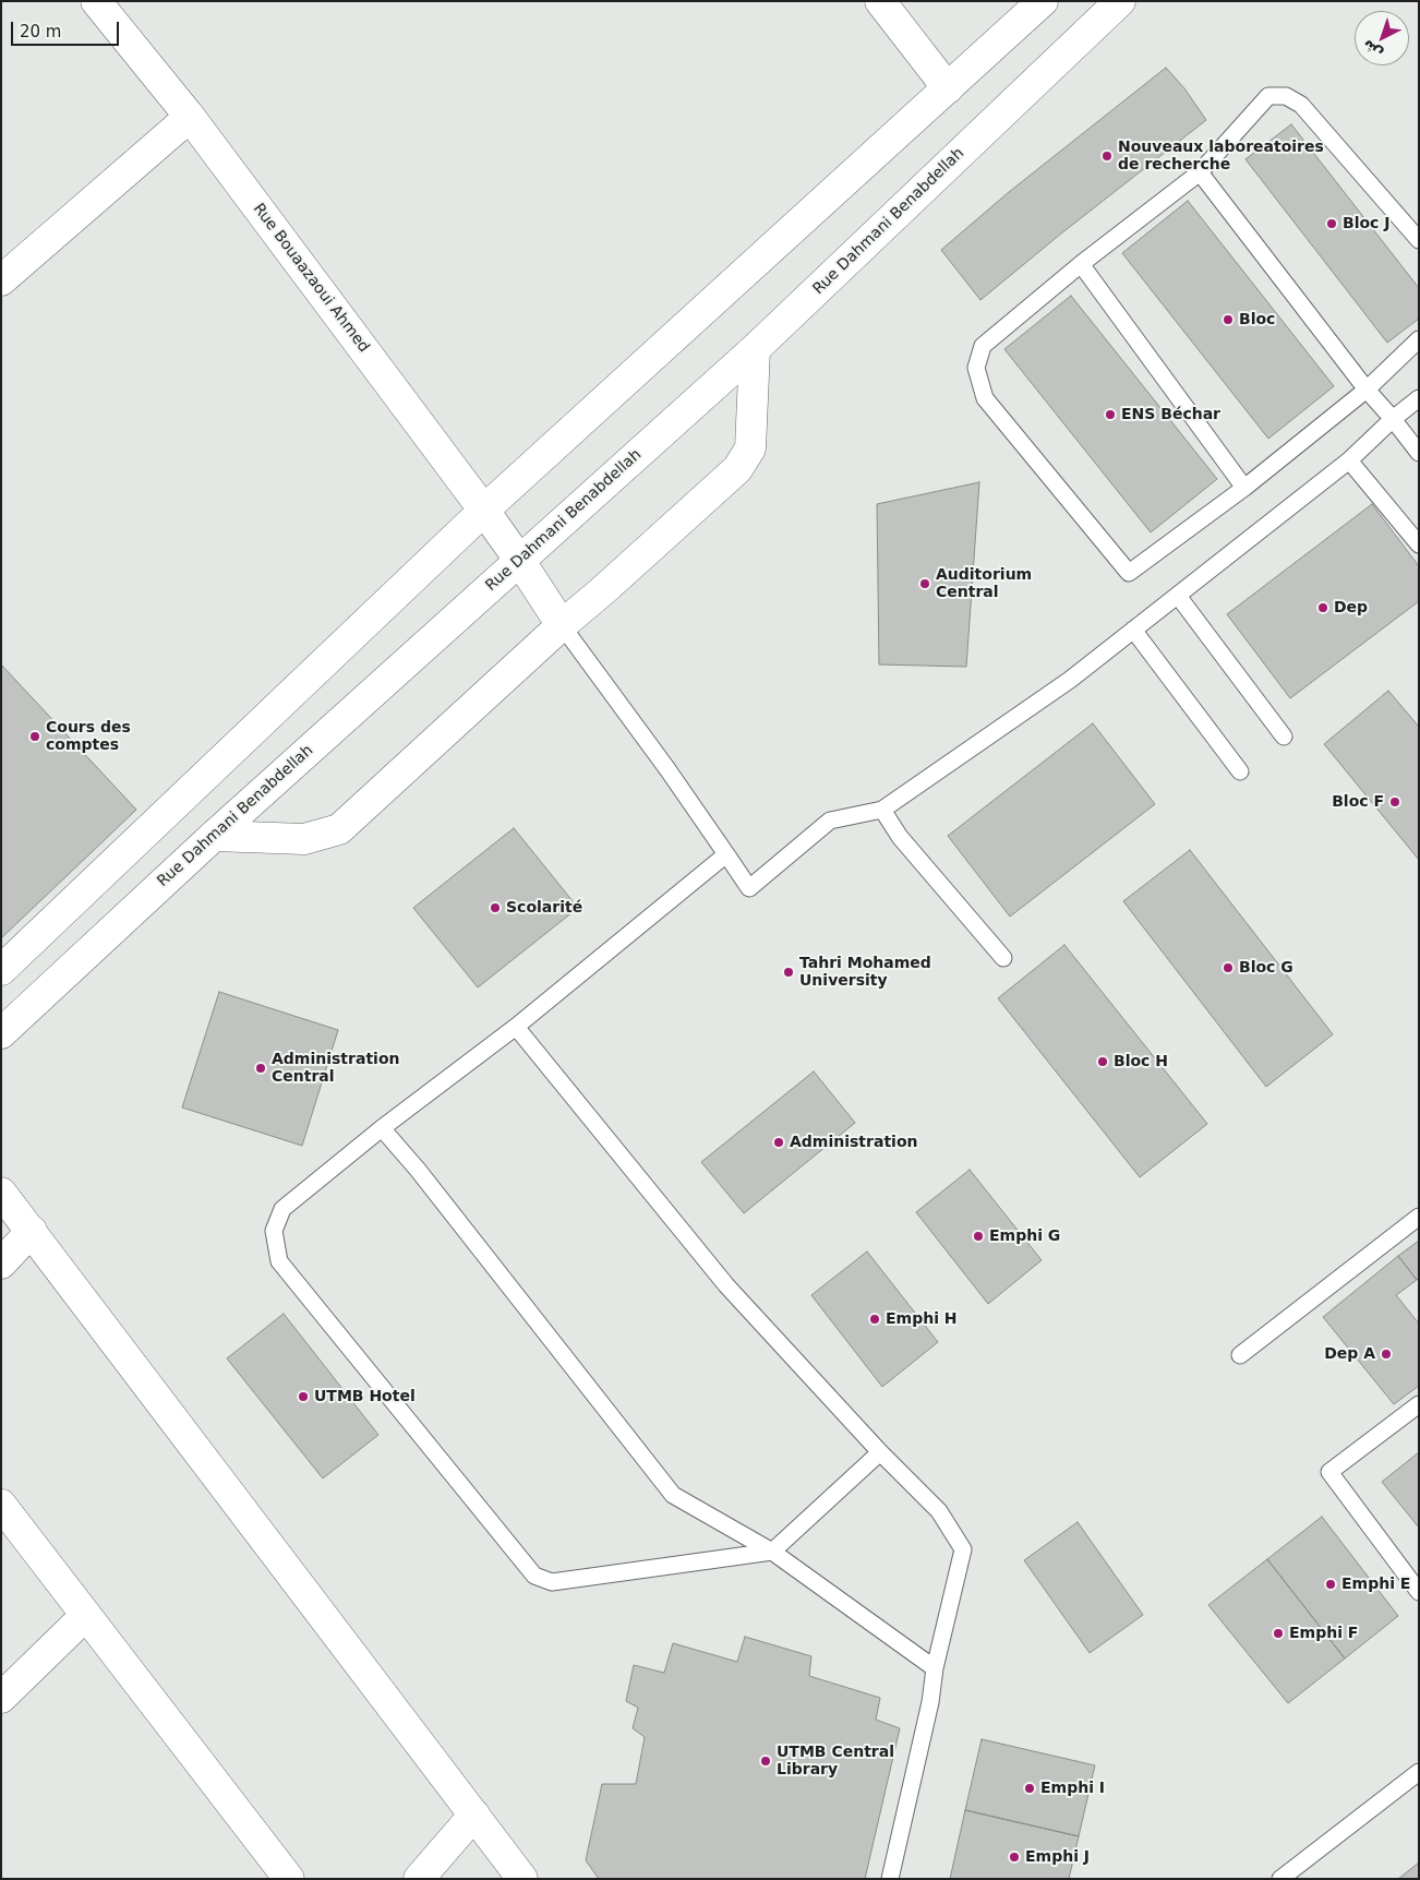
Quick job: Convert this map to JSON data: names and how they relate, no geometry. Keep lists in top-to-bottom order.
{
  "streets": {
    "street": ["Rue Dahmani Benabdellah", "Rue Bouaazaoui Ahmed"]
  },
  "crossings": [
    ["Rue Dahmani Benabdellah", "Rue Bouaazaoui Ahmed"]
  ],
  "places": [
    "Nouveaux laboreatoires de recherche",
    "Bloc J",
    "Bloc",
    "ENS Béchar",
    "Auditorium Central",
    "Dep",
    "Cours des comptes",
    "Bloc F",
    "Scolarité",
    "Bloc G",
    "Tahri Mohamed University",
    "Bloc H",
    "Administration Central",
    "Administration",
    "Emphi G",
    "Emphi H",
    "Dep A",
    "UTMB Hotel",
    "Emphi E",
    "Emphi F",
    "UTMB Central Library",
    "Emphi I",
    "Emphi J"
  ],
  "scale_bar": "20 m",
  "north": "bottom left"
}
